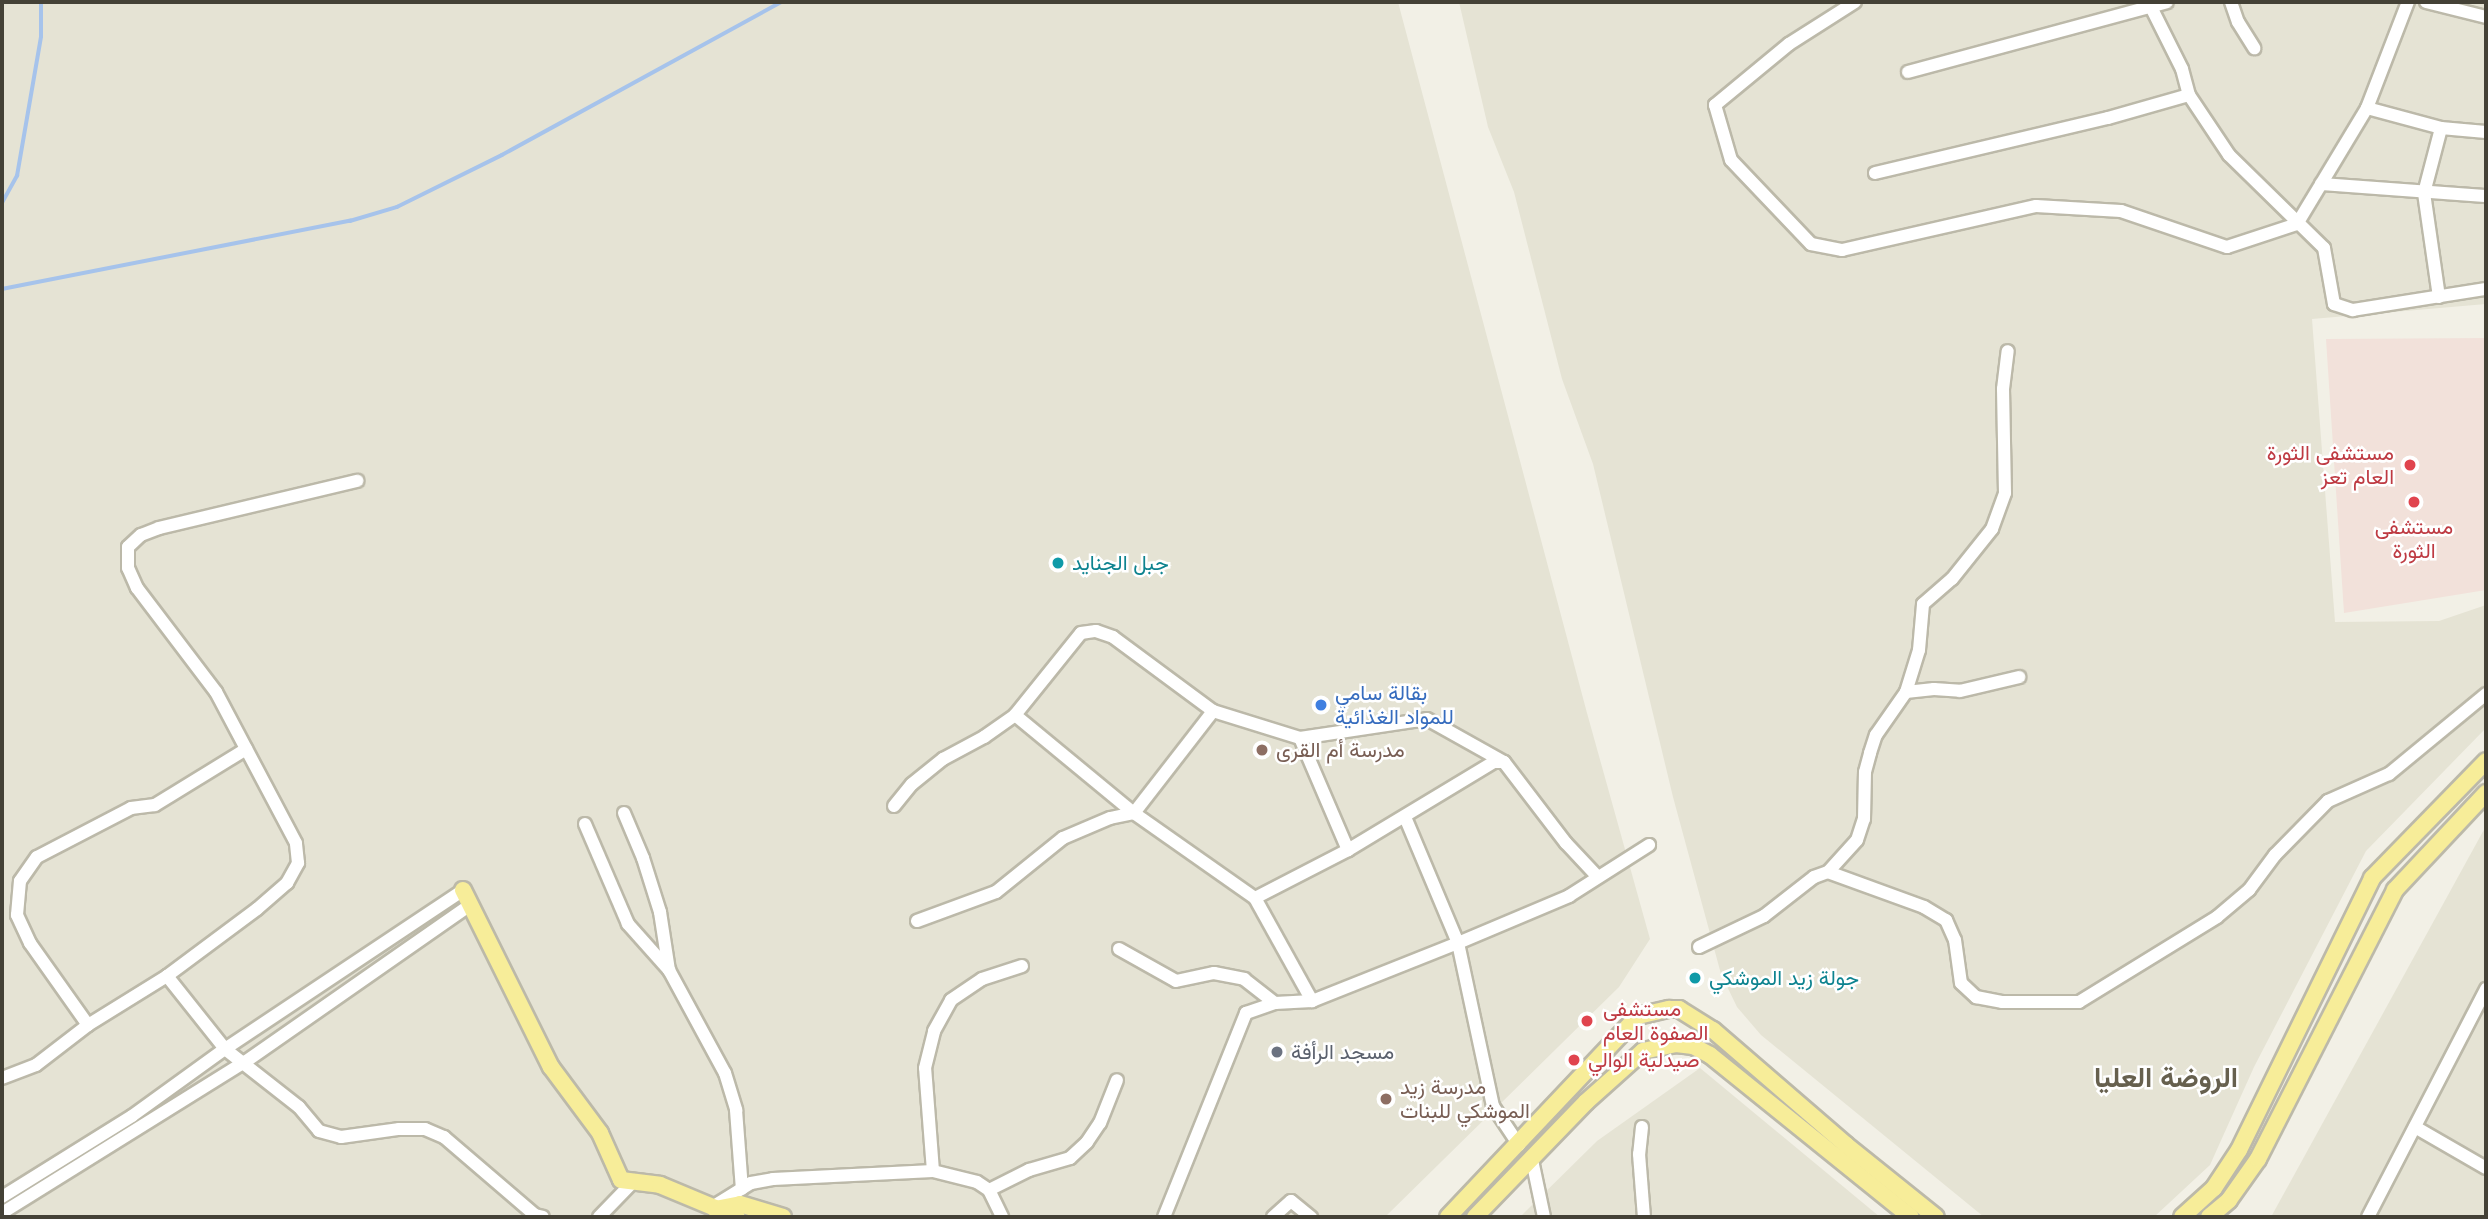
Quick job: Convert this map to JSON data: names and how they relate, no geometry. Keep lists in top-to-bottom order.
{
  "districts": ["الروضة العليا"],
  "places": [
    "مستشفى الثورة العام تعز",
    "مستشفى الثورة",
    "جبل الجنايد",
    "بقالة سامي للمواد الغذائية",
    "مدرسة أم القرى",
    "جولة زيد الموشكي",
    "مستشفى الصفوة العام",
    "مسجد الرأفة",
    "صيدلية الوالي",
    "مدرسة زيد الموشكي للبنات"
  ]
}
